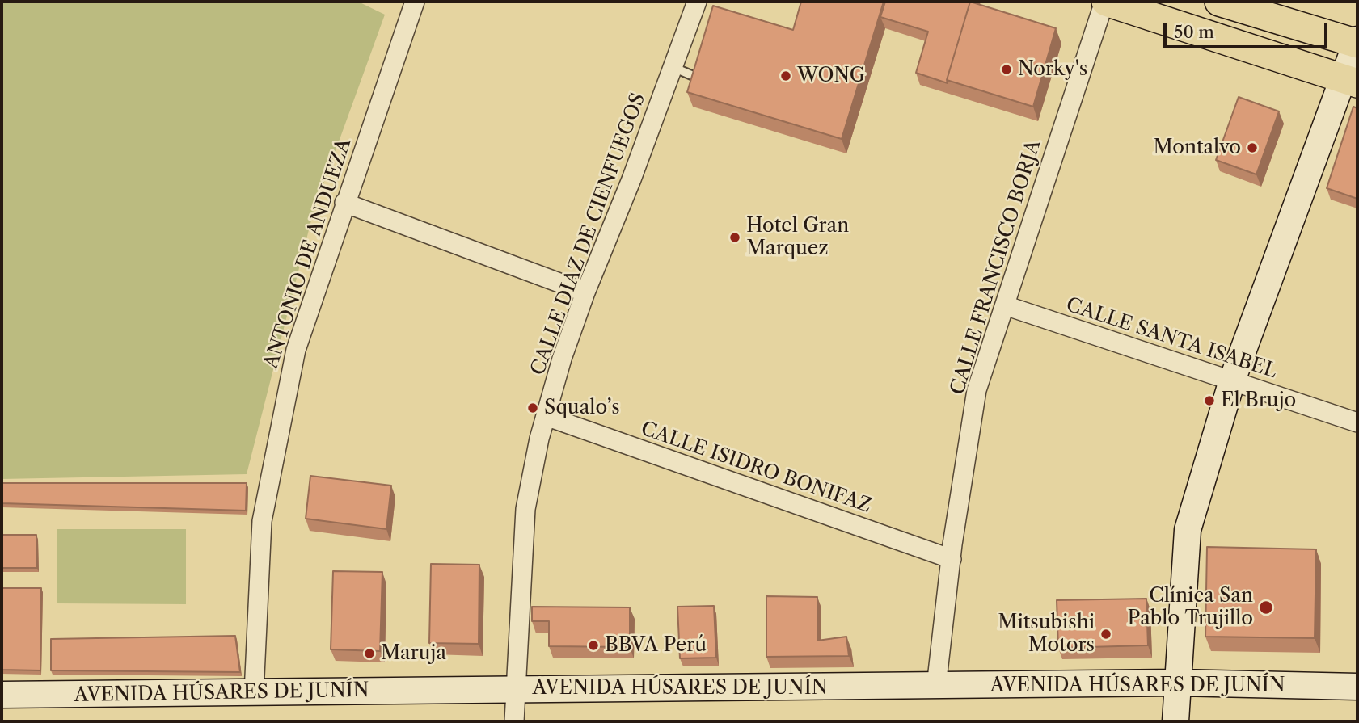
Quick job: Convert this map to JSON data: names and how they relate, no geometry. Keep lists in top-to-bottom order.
{
  "streets": {
    "street": [
      "CALLE DIAZ DE CIENFUEGOS",
      "ANTONIO DE ANDUEZA",
      "CALLE FRANCISCO BORJA",
      "CALLE SANTA ISABEL",
      "CALLE ISIDRO BONIFAZ",
      "AVENIDA HÚSARES DE JUNÍN"
    ]
  },
  "crossings": [
    ["CALLE DIAZ DE CIENFUEGOS", "CALLE ISIDRO BONIFAZ"],
    ["CALLE DIAZ DE CIENFUEGOS", "AVENIDA HÚSARES DE JUNÍN"],
    ["ANTONIO DE ANDUEZA", "AVENIDA HÚSARES DE JUNÍN"],
    ["CALLE FRANCISCO BORJA", "CALLE SANTA ISABEL"],
    ["CALLE FRANCISCO BORJA", "CALLE ISIDRO BONIFAZ"],
    ["CALLE FRANCISCO BORJA", "AVENIDA HÚSARES DE JUNÍN"]
  ],
  "places": [
    "Norky's",
    "WONG",
    "Montalvo",
    "Hotel Gran Marquez",
    "El Brujo",
    "Squalo’s",
    "Clínica San Pablo Trujillo",
    "Mitsubishi Motors",
    "BBVA Perú",
    "Maruja"
  ],
  "scale_bar": "50 m"
}
